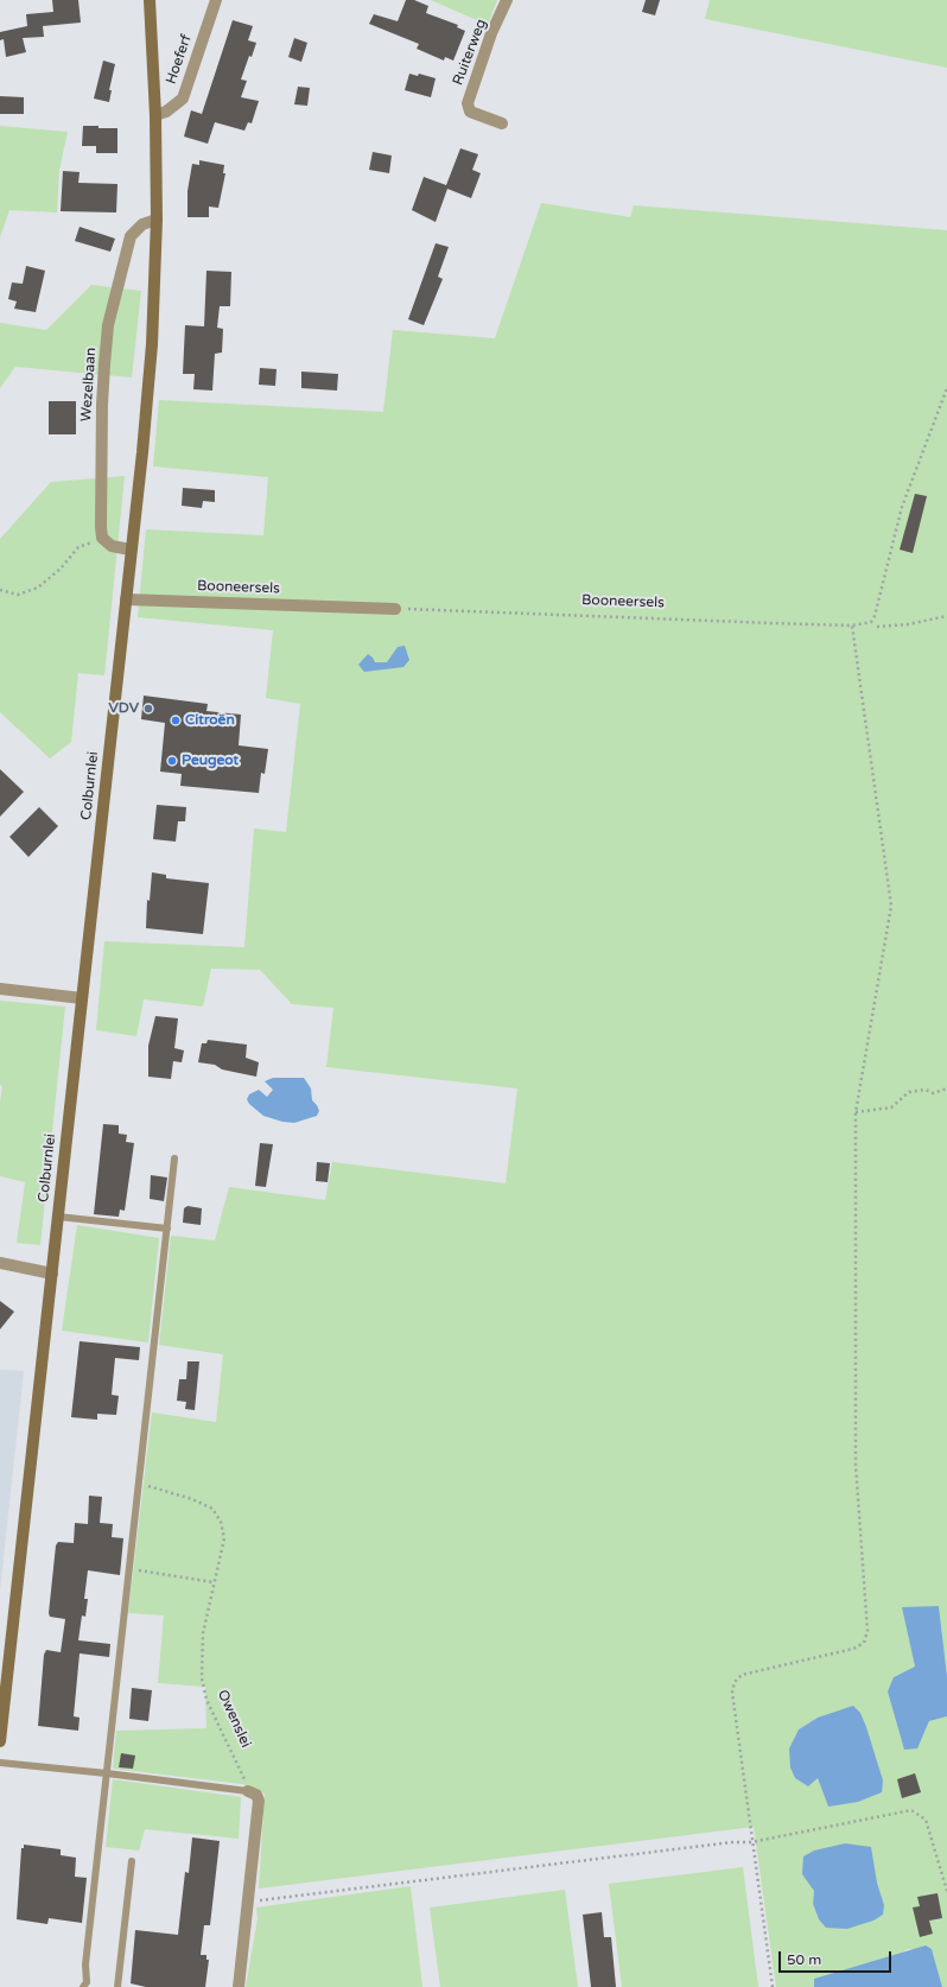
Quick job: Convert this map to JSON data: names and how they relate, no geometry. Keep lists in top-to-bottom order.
{
  "streets": {
    "street": [
      "Ruiterweg",
      "Hoeferf",
      "Wezelbaan",
      "Booneersels",
      "Colburnlei"
    ],
    "path": ["Owenslei"]
  },
  "crossings": [
    ["Booneersels", "Colburnlei"]
  ],
  "places": ["VDV", "Citroën", "Peugeot"],
  "scale_bar": "50 m"
}
